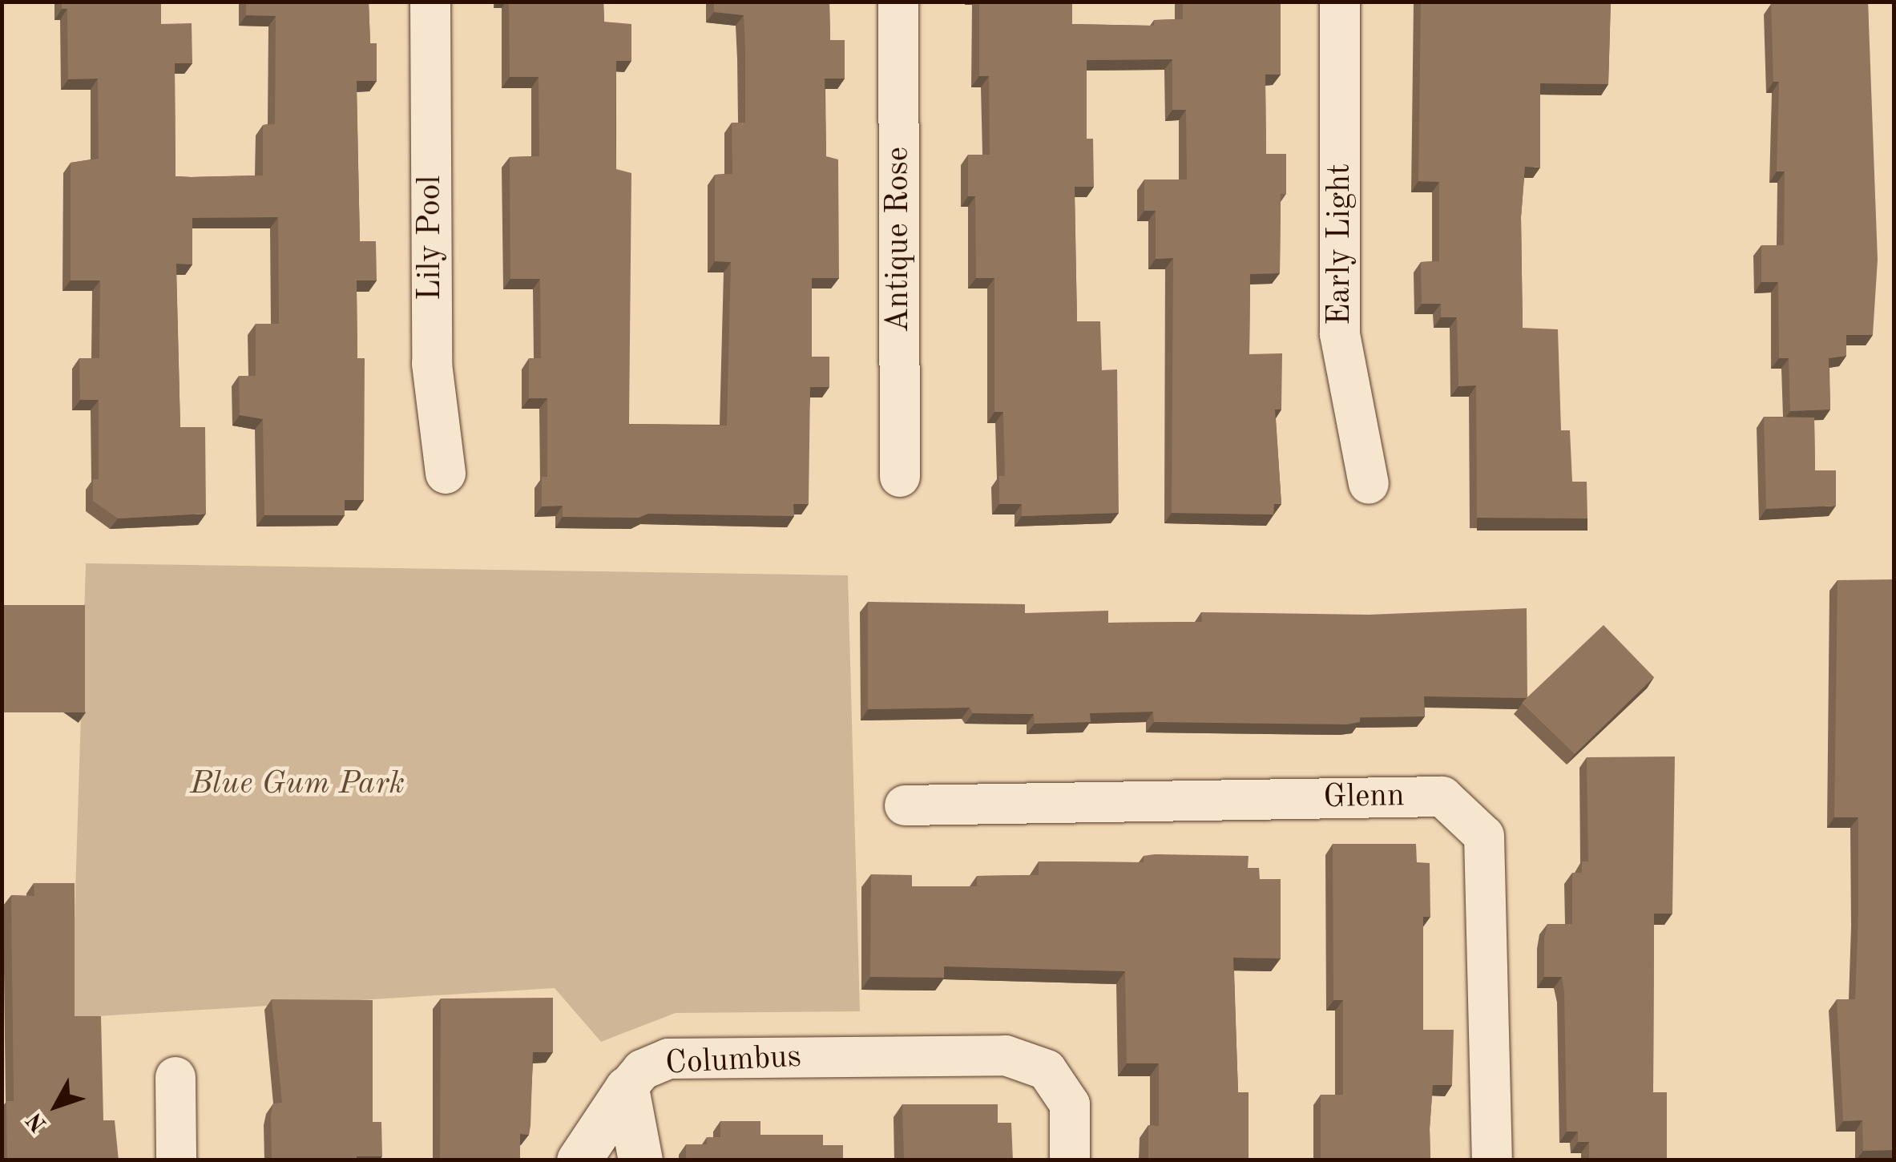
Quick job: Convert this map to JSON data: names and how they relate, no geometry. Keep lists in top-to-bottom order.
{
  "streets": {
    "street": [
      "Lily Pool",
      "Antique Rose",
      "Early Light",
      "Glenn",
      "Columbus"
    ]
  },
  "parks": ["Blue Gum Park"],
  "north": "bottom left"
}
